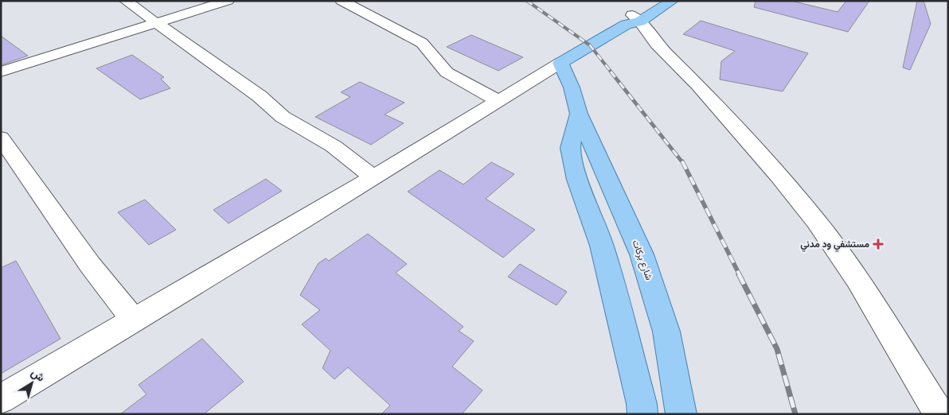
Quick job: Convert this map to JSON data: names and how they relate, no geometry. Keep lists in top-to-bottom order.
{
  "streets": {
    "main road": ["شارع بركات"]
  },
  "places": {
    "health": ["مستشفي ود مدني"]
  },
  "north": "top right"
}
